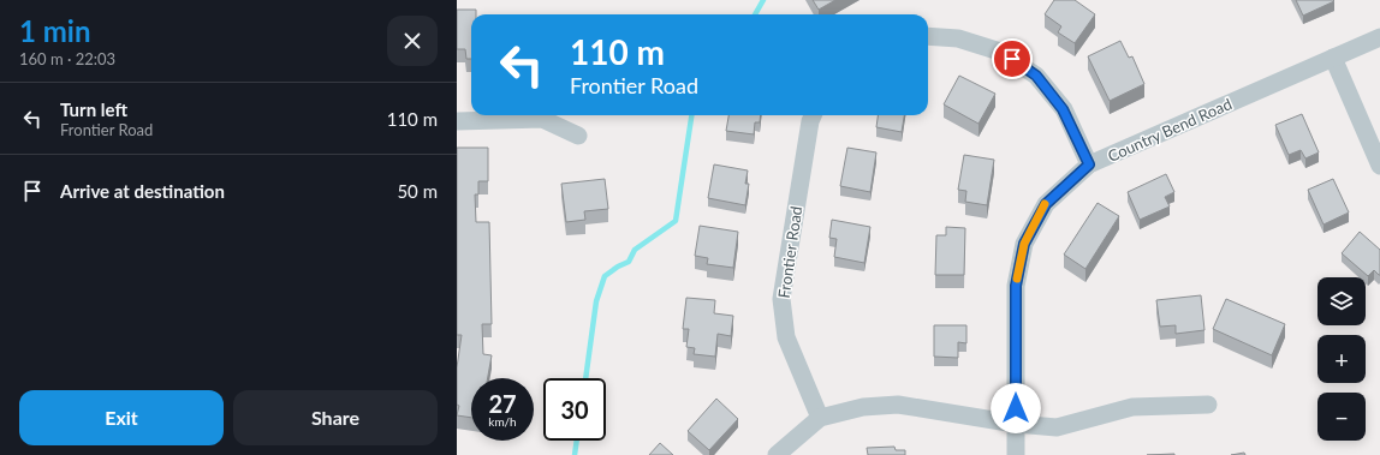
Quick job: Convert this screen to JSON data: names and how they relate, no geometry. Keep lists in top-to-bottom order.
{
  "streets": {
    "street": ["Country Bend Road", "Frontier Road"]
  },
  "page": {
    "heading": ["1 min", "160 m · 22:03"],
    "turn": ["110 m", "Frontier Road"],
    "list": [
      {
        "name": "Turn left",
        "note": "Frontier Road",
        "value": "110 m"
      },
      {
        "name": "Arrive at destination",
        "value": "50 m"
      }
    ],
    "map_buttons": ["+", "−"],
    "speed": "27 km/h",
    "limit": "30",
    "buttons": ["Exit", "Share"]
  }
}
